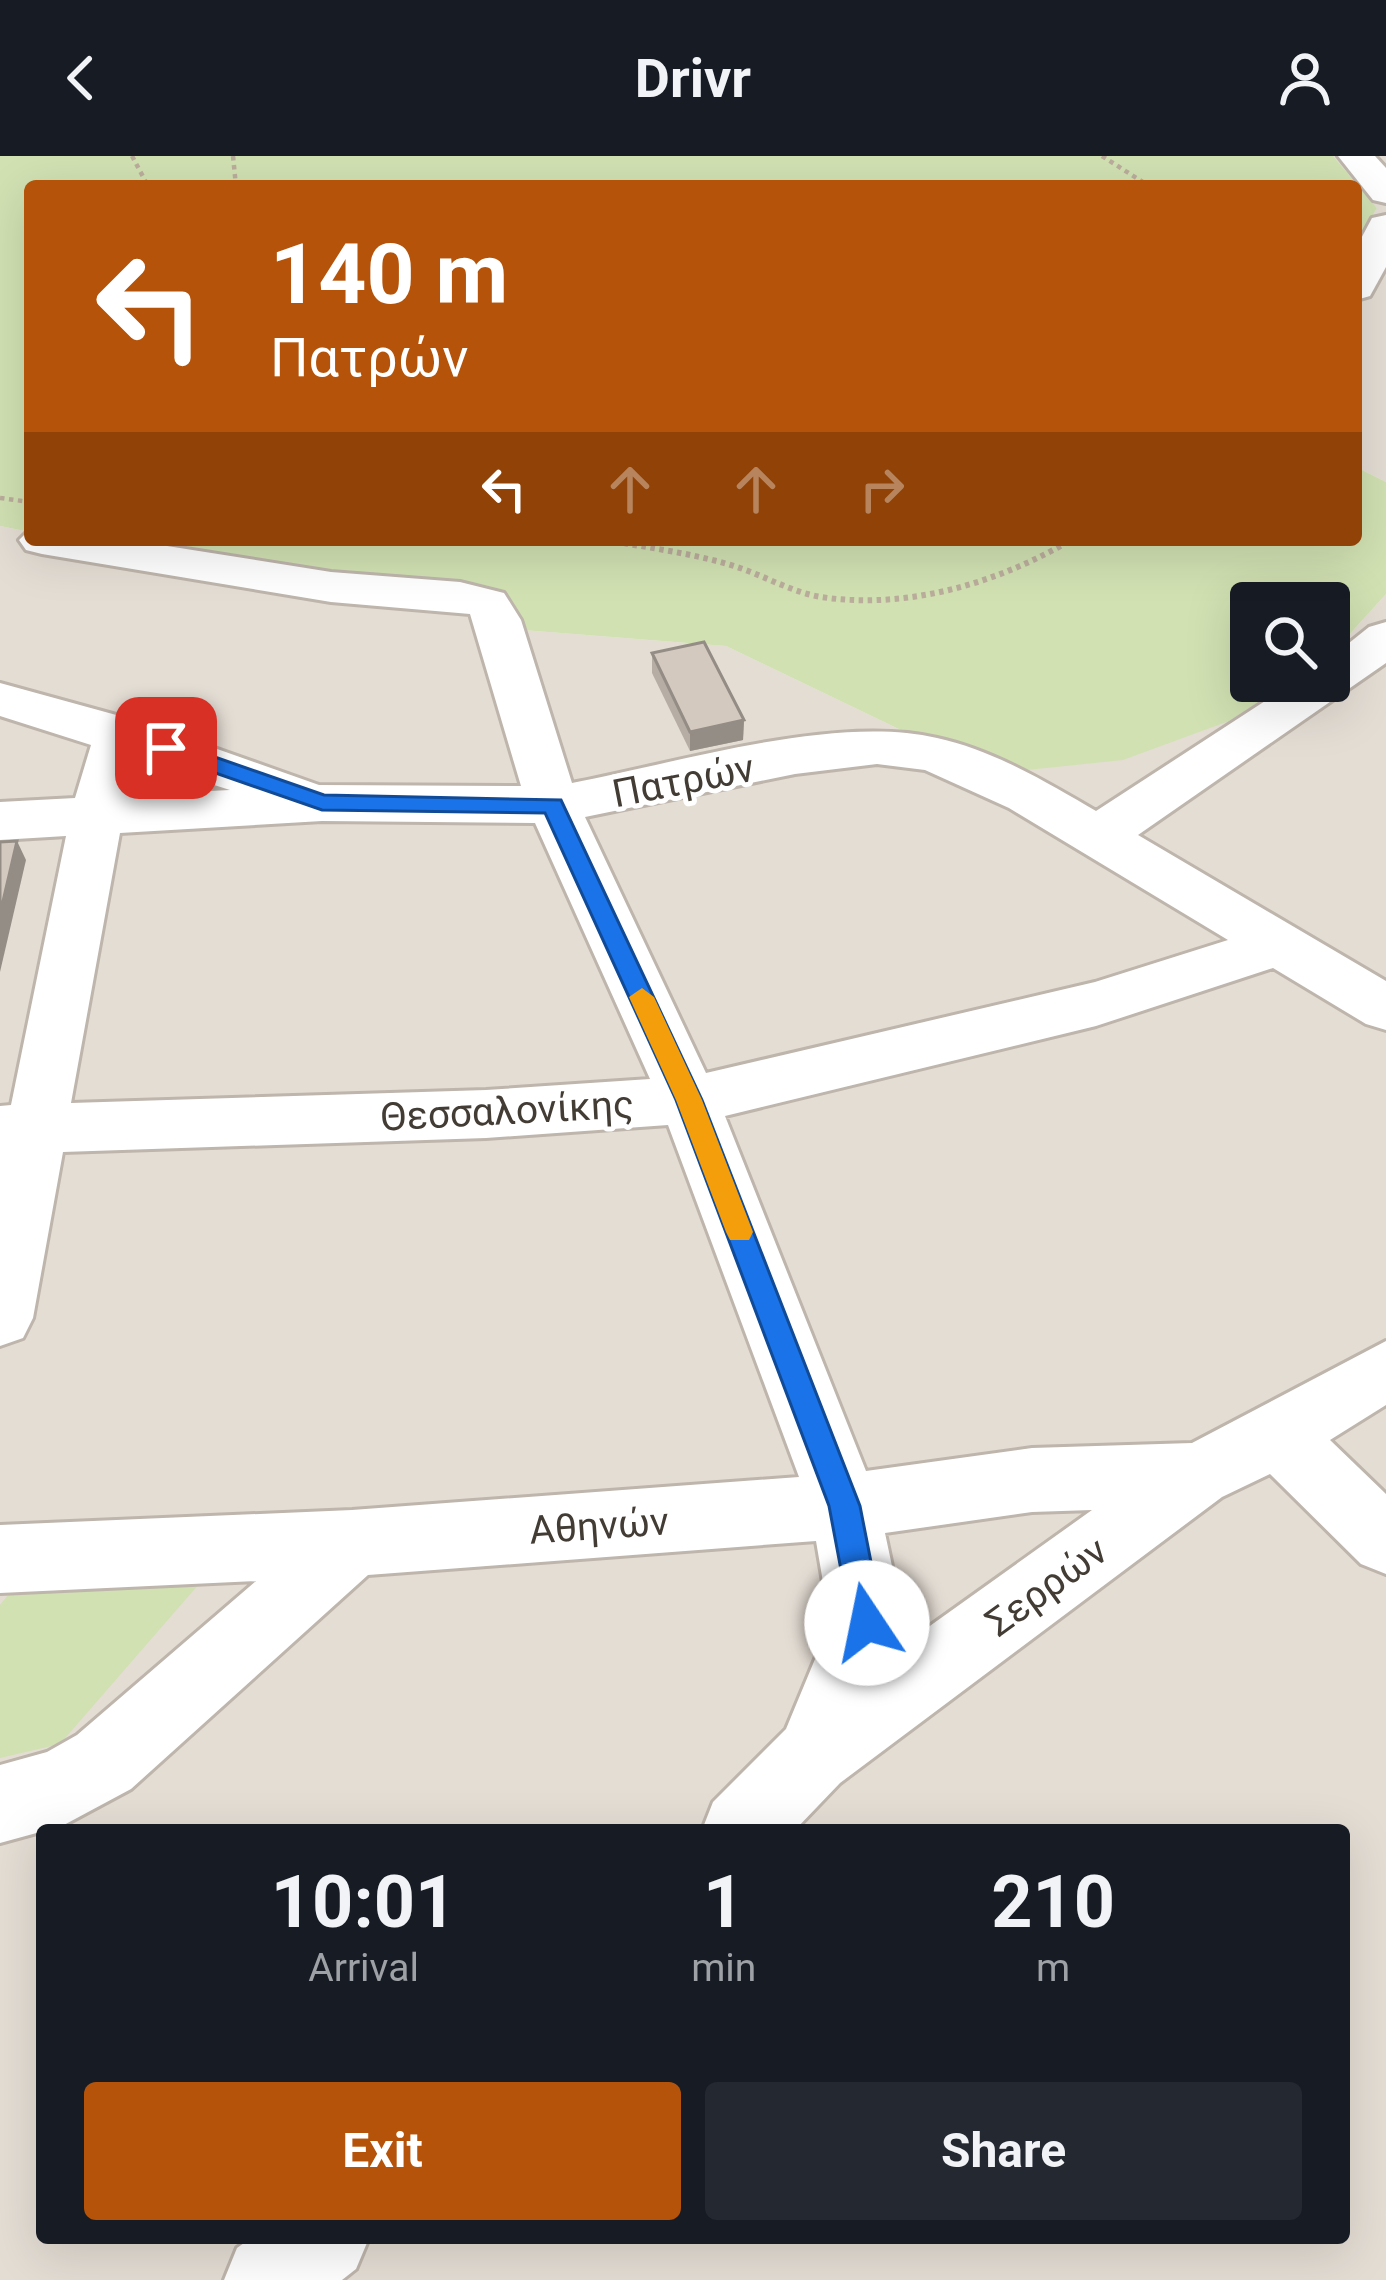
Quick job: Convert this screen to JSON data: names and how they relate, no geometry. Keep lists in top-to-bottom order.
{
  "streets": {
    "street": [
      "Πατρών",
      "Θεσσαλονίκης",
      "Αθηνών",
      "Σερρών"
    ]
  },
  "crossings": [
    ["Πατρών", "Θεσσαλονίκης"],
    ["Αθηνών", "Σερρών"]
  ],
  "page": {
    "header": "Drivr",
    "turn": ["140 m", "Πατρών"],
    "eta": [
      "10:01",
      "Arrival",
      "1",
      "min",
      "210",
      "m"
    ],
    "buttons": ["Exit", "Share"]
  }
}
